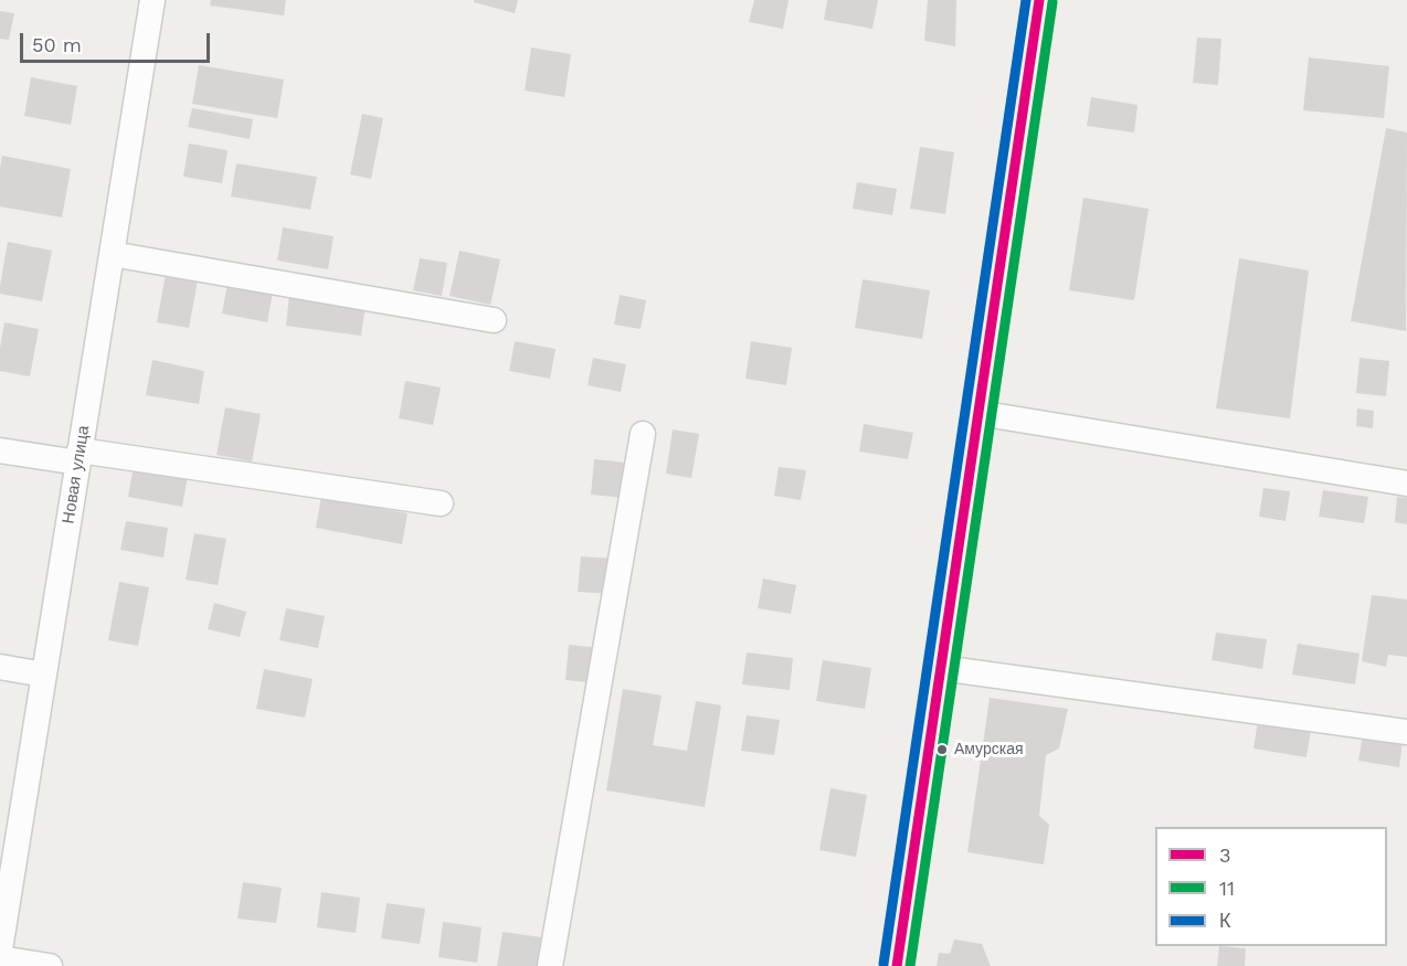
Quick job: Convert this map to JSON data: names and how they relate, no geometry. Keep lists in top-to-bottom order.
{
  "streets": {
    "street": ["Новая улица"]
  },
  "places": ["Амурская"],
  "lines": ["transit line 3", "transit line К", "transit line 11"],
  "legend": ["3", "11", "К"],
  "scale_bar": "50 m"
}
